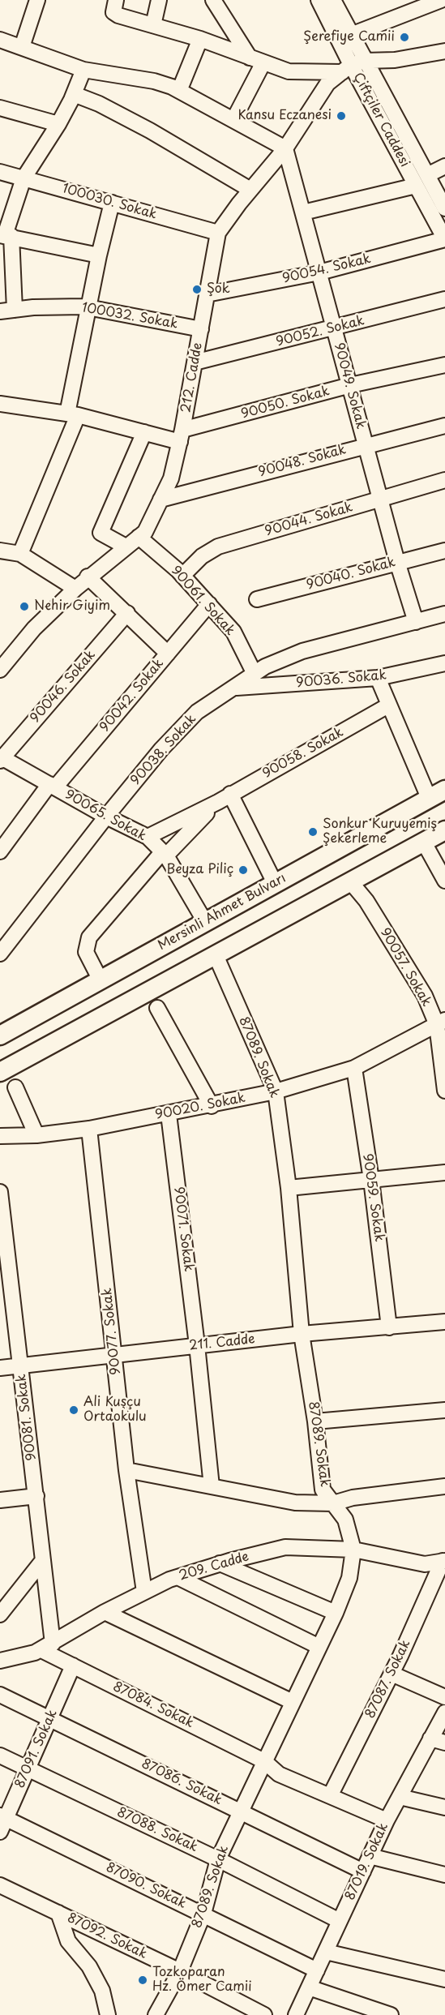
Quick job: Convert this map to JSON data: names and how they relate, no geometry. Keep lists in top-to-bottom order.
{
  "streets": {
    "main road": ["Mersinli Ahmet Bulvarı"],
    "street": [
      "Çiftçiler Caddesi",
      "100030. Sokak",
      "90054. Sokak",
      "100032. Sokak",
      "90052. Sokak",
      "212. Cadde",
      "90049. Sokak",
      "90050. Sokak",
      "90048. Sokak",
      "90044. Sokak",
      "90040. Sokak",
      "90061. Sokak",
      "90036. Sokak",
      "90046. Sokak",
      "90042. Sokak",
      "90038. Sokak",
      "90058. Sokak",
      "90065. Sokak",
      "90057. Sokak",
      "87089. Sokak",
      "90020. Sokak",
      "90059. Sokak",
      "90071. Sokak",
      "90077. Sokak",
      "211. Cadde",
      "90081. Sokak",
      "209. Cadde",
      "87087. Sokak",
      "87084. Sokak",
      "87091. Sokak",
      "87086. Sokak",
      "87088. Sokak",
      "87019. Sokak",
      "87090. Sokak",
      "87092. Sokak"
    ]
  },
  "crossings": [
    ["Çiftçiler Caddesi", "90054. Sokak"],
    ["Çiftçiler Caddesi", "212. Cadde"],
    ["100030. Sokak", "212. Cadde"],
    ["90054. Sokak", "212. Cadde"],
    ["90054. Sokak", "90049. Sokak"],
    ["100032. Sokak", "212. Cadde"],
    ["90052. Sokak", "212. Cadde"],
    ["90052. Sokak", "90049. Sokak"],
    ["212. Cadde", "90049. Sokak"],
    ["212. Cadde", "90050. Sokak"],
    ["212. Cadde", "90048. Sokak"],
    ["212. Cadde", "90061. Sokak"],
    ["90049. Sokak", "90050. Sokak"],
    ["90049. Sokak", "90048. Sokak"],
    ["90049. Sokak", "90044. Sokak"],
    ["90049. Sokak", "90040. Sokak"],
    ["90049. Sokak", "90038. Sokak"],
    ["90044. Sokak", "90061. Sokak"],
    ["90061. Sokak", "90042. Sokak"],
    ["90061. Sokak", "90038. Sokak"],
    ["90036. Sokak", "90038. Sokak"],
    ["90046. Sokak", "90065. Sokak"],
    ["90042. Sokak", "90065. Sokak"],
    ["90038. Sokak", "90065. Sokak"],
    ["90058. Sokak", "90065. Sokak"],
    ["90058. Sokak", "Mersinli Ahmet Bulvarı"],
    ["90065. Sokak", "Mersinli Ahmet Bulvarı"],
    ["90057. Sokak", "90020. Sokak"],
    ["87089. Sokak", "90020. Sokak"],
    ["87089. Sokak", "211. Cadde"],
    ["87089. Sokak", "209. Cadde"],
    ["87089. Sokak", "87084. Sokak"],
    ["87089. Sokak", "87086. Sokak"],
    ["87089. Sokak", "87088. Sokak"],
    ["87089. Sokak", "87090. Sokak"],
    ["87089. Sokak", "87092. Sokak"],
    ["90020. Sokak", "90059. Sokak"],
    ["90020. Sokak", "90071. Sokak"],
    ["90020. Sokak", "90077. Sokak"],
    ["90059. Sokak", "211. Cadde"],
    ["90071. Sokak", "211. Cadde"],
    ["90077. Sokak", "211. Cadde"],
    ["90077. Sokak", "209. Cadde"],
    ["211. Cadde", "90081. Sokak"],
    ["90081. Sokak", "209. Cadde"],
    ["90081. Sokak", "87084. Sokak"],
    ["209. Cadde", "87087. Sokak"],
    ["209. Cadde", "87084. Sokak"],
    ["87084. Sokak", "87091. Sokak"],
    ["87091. Sokak", "87086. Sokak"],
    ["87091. Sokak", "87088. Sokak"],
    ["87091. Sokak", "87090. Sokak"],
    ["87086. Sokak", "87019. Sokak"],
    ["87088. Sokak", "87019. Sokak"],
    ["87019. Sokak", "87090. Sokak"]
  ],
  "places": [
    "Şerefiye Camii",
    "Kansu Eczanesi",
    "Şok",
    "Nehir Giyim",
    "Sonkur Kuruyemiş Şekerleme",
    "Beyza Piliç",
    "Ali Kuşçu Ortaokulu",
    "Tozkoparan Hz. Ömer Camii"
  ]
}
